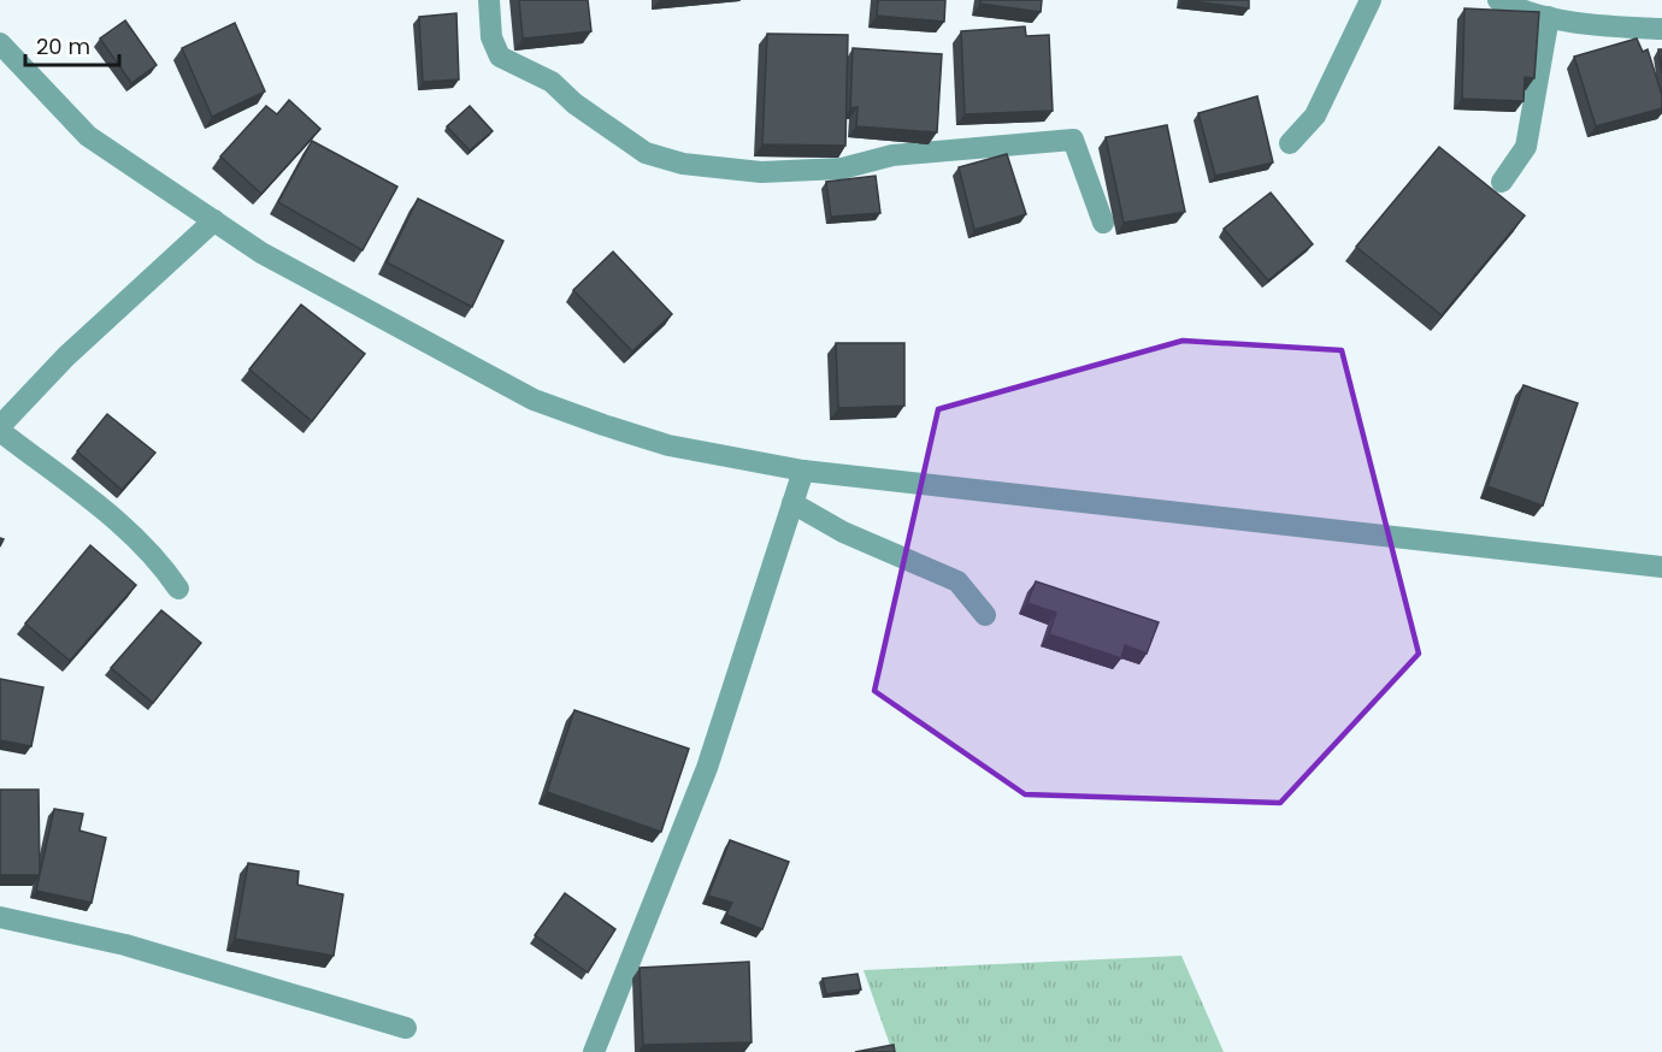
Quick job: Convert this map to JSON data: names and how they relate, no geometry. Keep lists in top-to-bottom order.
{
  "scale_bar": "20 m"
}
